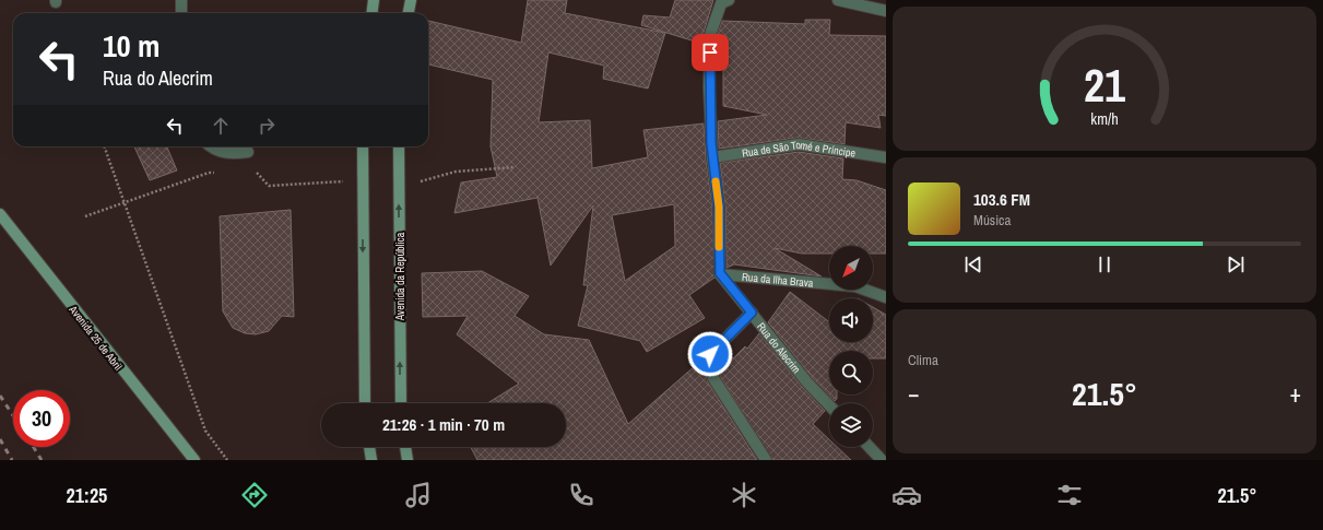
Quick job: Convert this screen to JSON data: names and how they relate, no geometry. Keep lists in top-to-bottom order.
{
  "streets": {
    "street": [
      "Rua de São Tomé e Príncipe",
      "Avenida da República",
      "Rua da Ilha Brava",
      "Avenida 25 de Abril",
      "Rua do Alecrim"
    ]
  },
  "crossings": [
    ["Rua da Ilha Brava", "Rua do Alecrim"]
  ],
  "north": "bottom left",
  "page": {
    "turn": ["10 m", "Rua do Alecrim"],
    "song": ["103.6 FM", "Música"],
    "tile": "Clima",
    "heat": ["−", "21.5°", "+"],
    "limit": "30",
    "trip": "21:26 · 1 min · 70 m",
    "tabs": ["21:25", "21.5°"],
    "gauge": ["21", "km/h"]
  }
}
